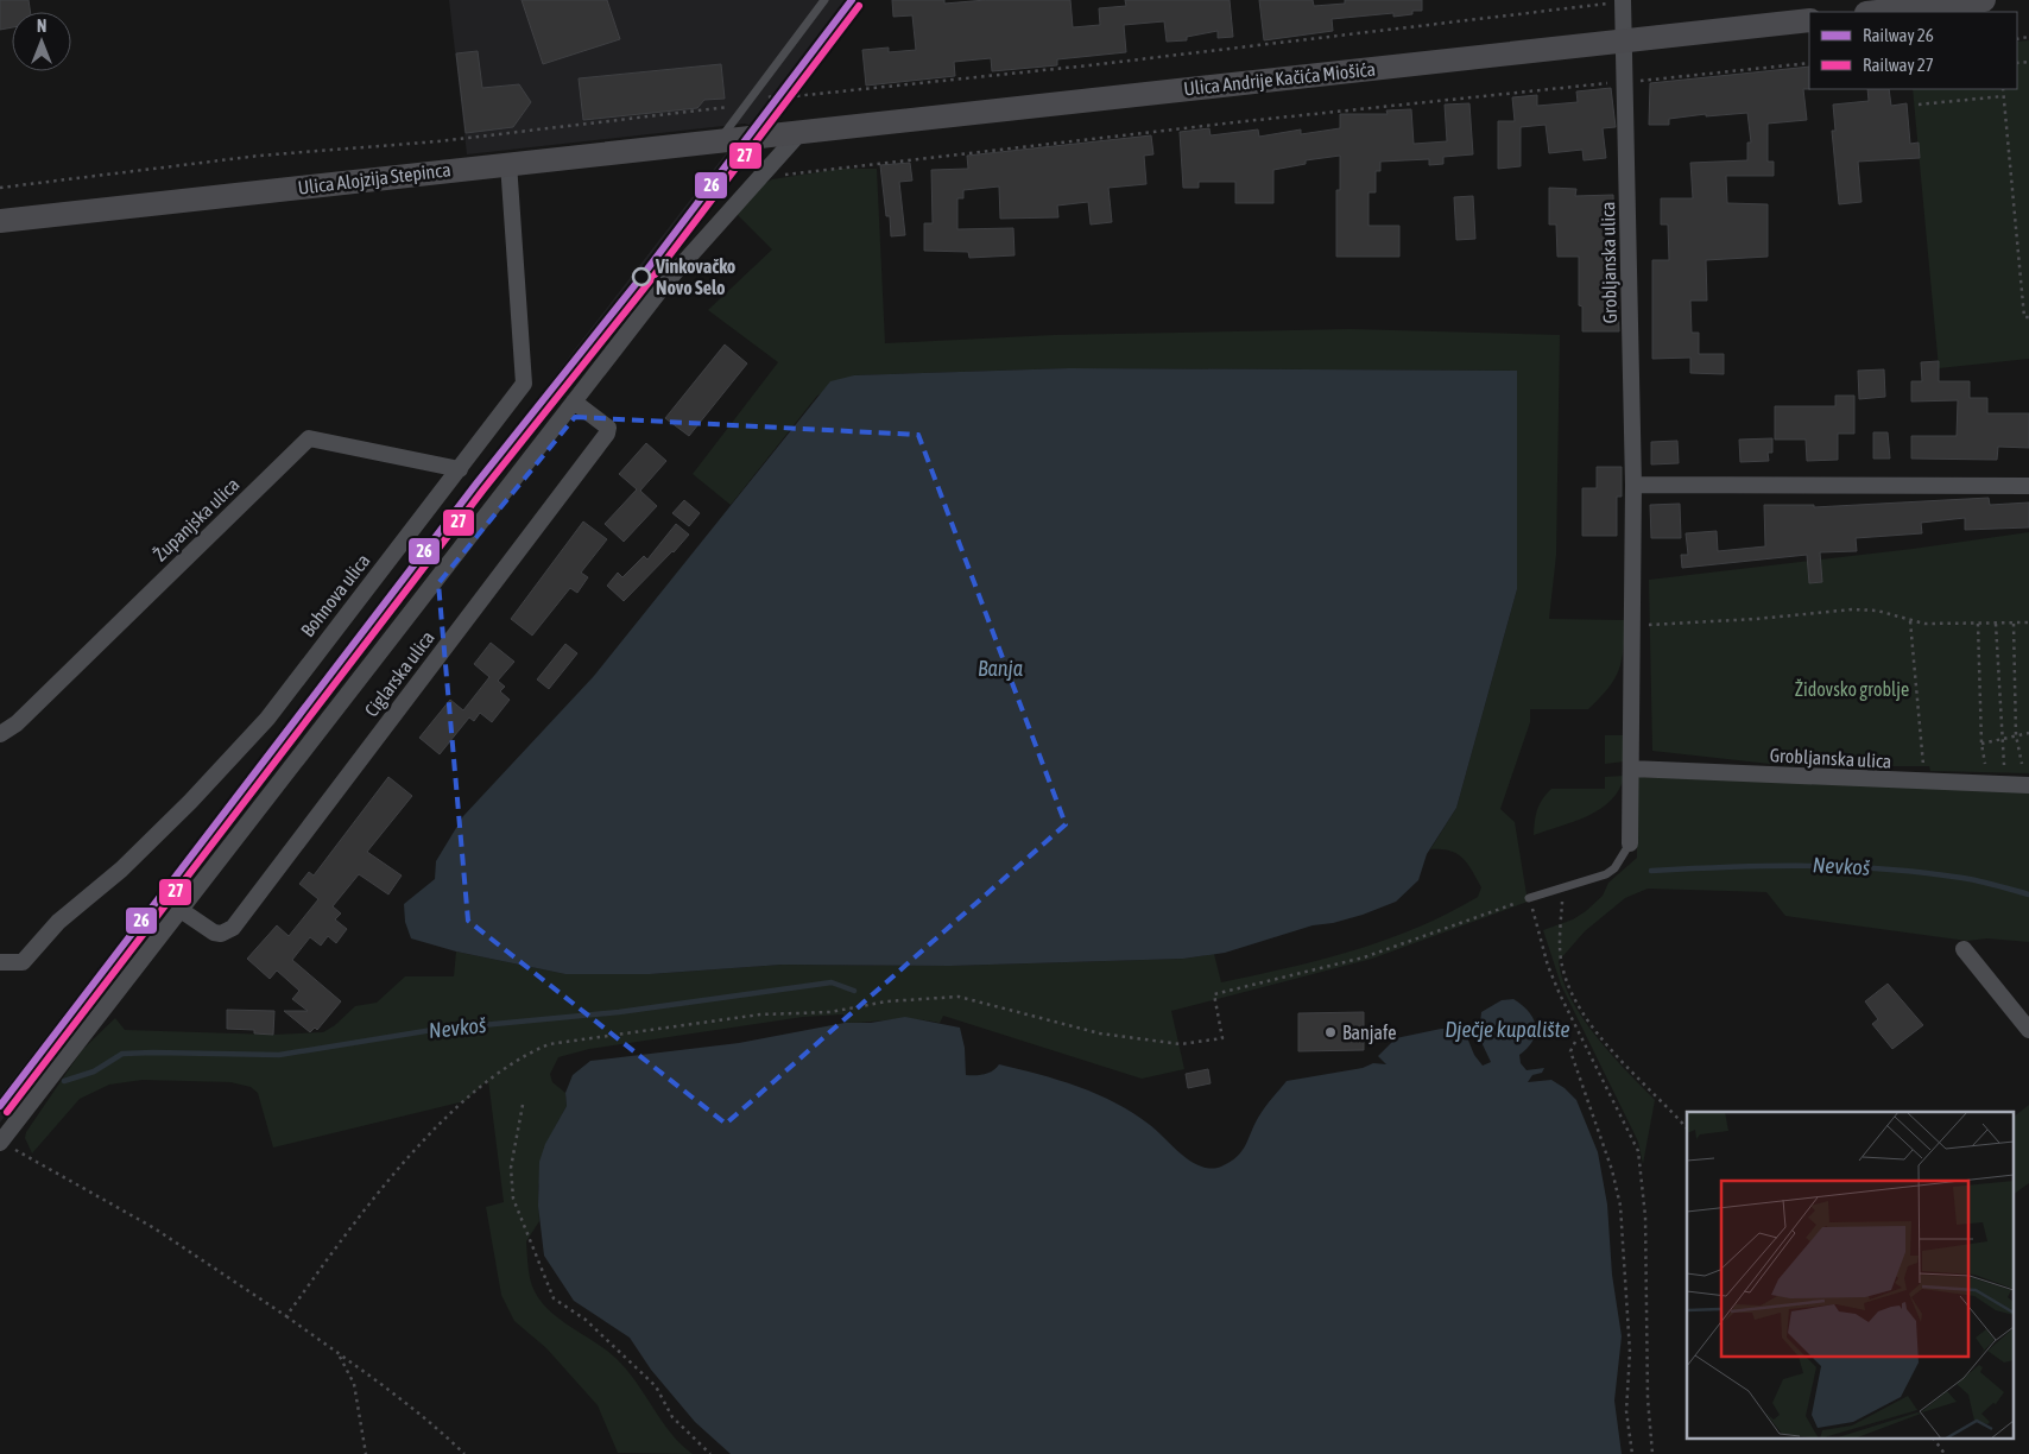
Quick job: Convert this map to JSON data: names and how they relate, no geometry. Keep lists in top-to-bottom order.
{
  "streets": {
    "main road": ["Ulica Andrije Kačića Miošića", "Ulica Alojzija Stepinca"],
    "street": [
      "Grobljanska ulica",
      "Županjska ulica",
      "Bohnova ulica",
      "Ciglarska ulica"
    ]
  },
  "crossings": [
    ["Ulica Andrije Kačića Miošića", "Ulica Alojzija Stepinca"],
    ["Ulica Andrije Kačića Miošića", "Grobljanska ulica"],
    ["Ulica Andrije Kačića Miošića", "Ciglarska ulica"],
    ["Ulica Alojzija Stepinca", "Bohnova ulica"],
    ["Županjska ulica", "Bohnova ulica"]
  ],
  "water": ["Banja", "Nevkoš", "Dječje kupalište"],
  "parks": ["Židovsko groblje"],
  "places": ["Vinkovačko Novo Selo", "Banjafe"],
  "lines": ["rail line 26", "rail line 27"],
  "legend": ["Railway 26", "Railway 27"],
  "north": "top"
}
